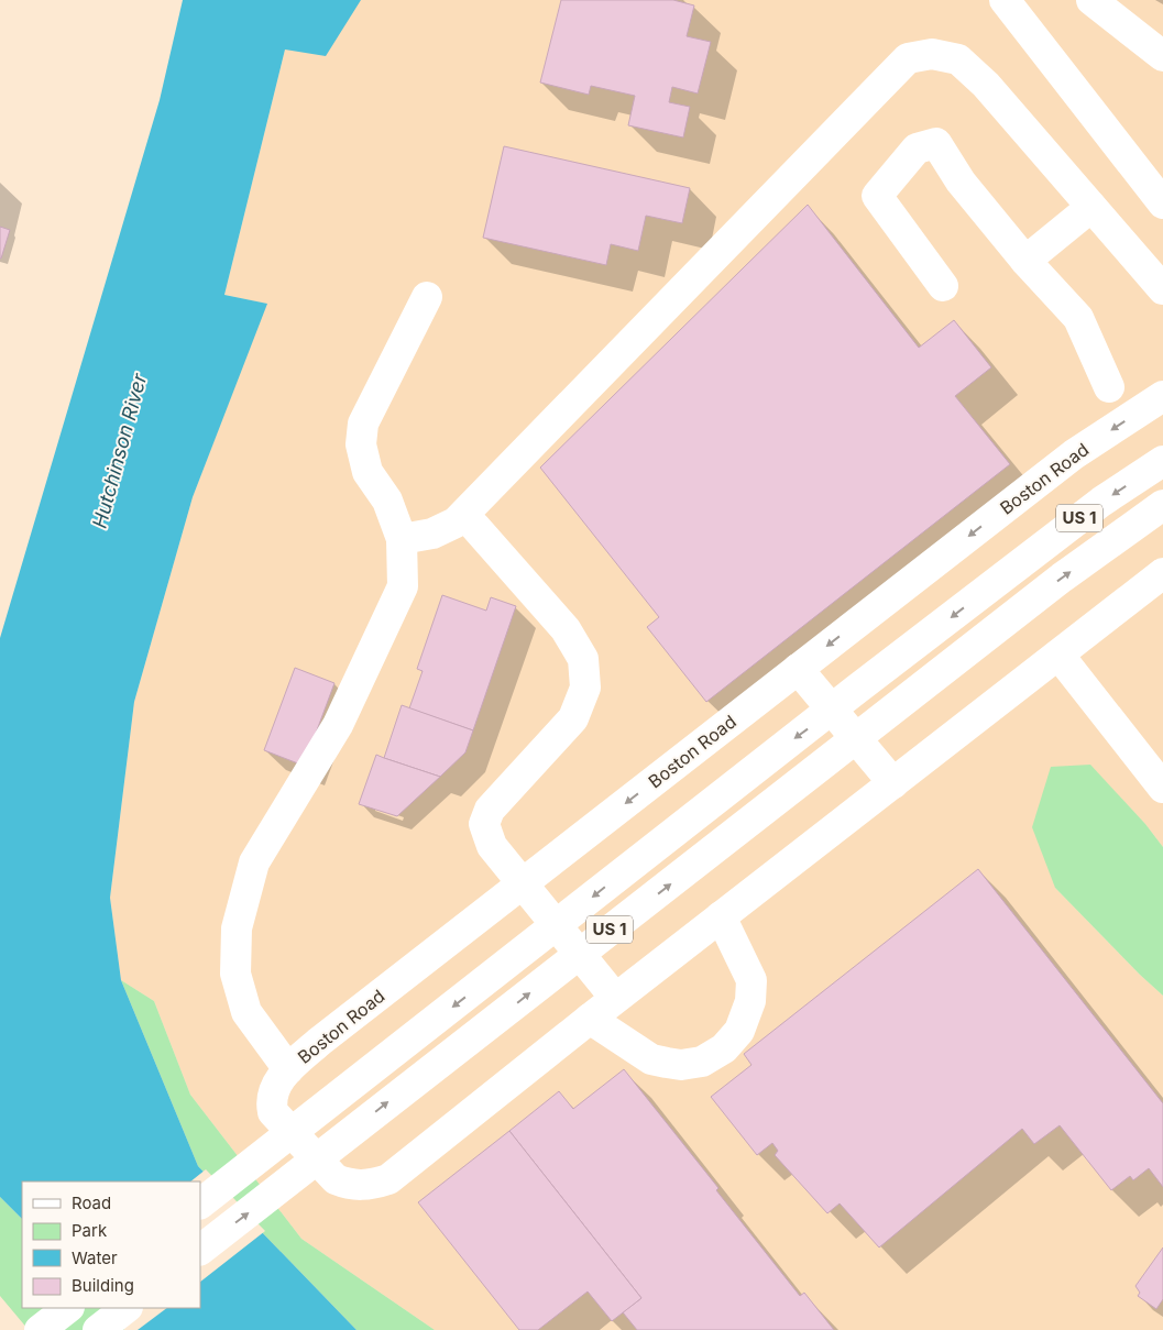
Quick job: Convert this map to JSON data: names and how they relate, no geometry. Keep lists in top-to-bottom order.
{
  "streets": {
    "street": ["Boston Road", "US 1"]
  },
  "water": ["Hutchinson River"],
  "legend": [
    "Road",
    "Park",
    "Water",
    "Building"
  ]
}
